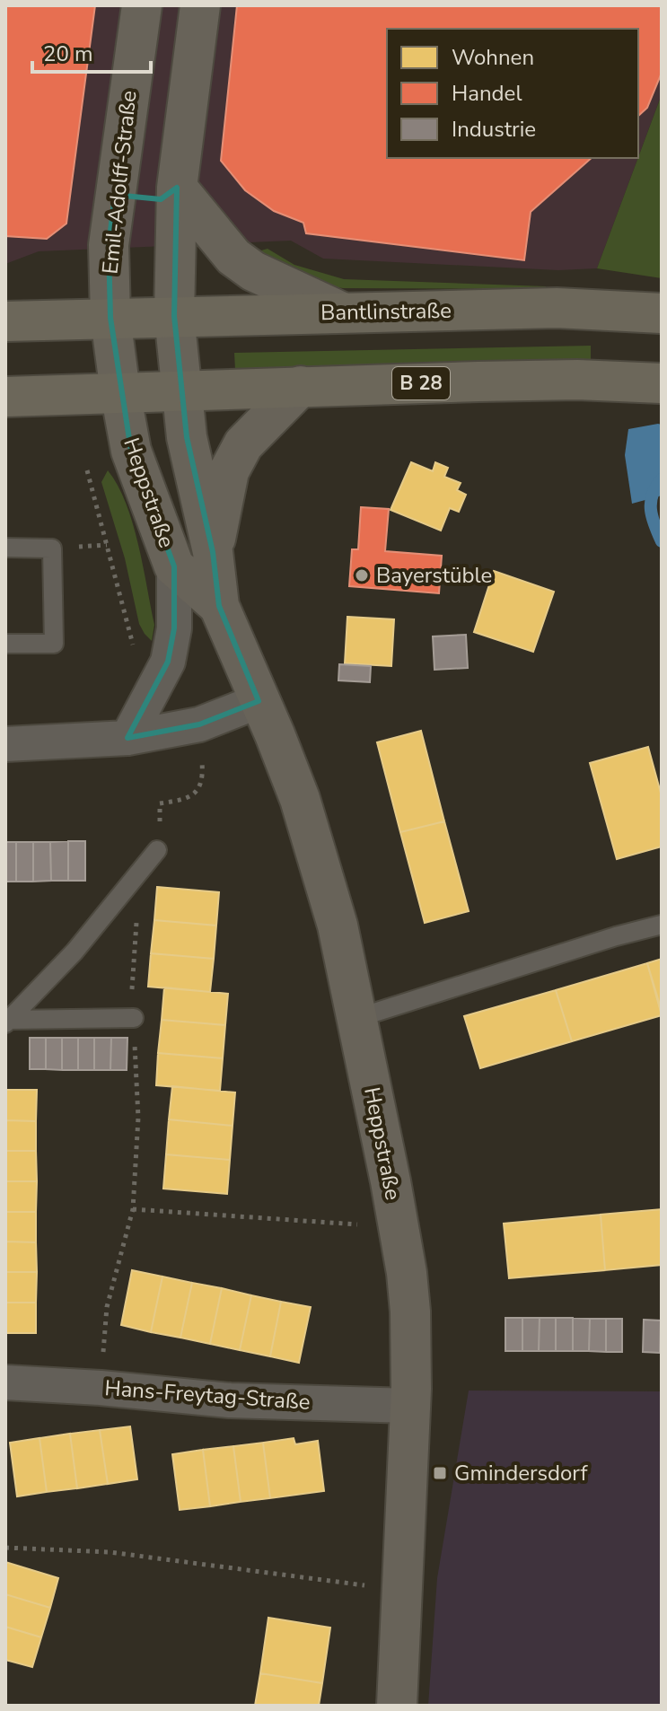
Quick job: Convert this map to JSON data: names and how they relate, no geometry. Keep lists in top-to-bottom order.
{
  "streets": {
    "main road": ["Bantlinstraße", "B 28"],
    "street": ["Emil-Adolff-Straße", "Heppstraße", "Hans-Freytag-Straße"]
  },
  "crossings": [
    ["Emil-Adolff-Straße", "Bantlinstraße"],
    ["Emil-Adolff-Straße", "Heppstraße"],
    ["Bantlinstraße", "Heppstraße"],
    ["B 28", "Heppstraße"],
    ["Heppstraße", "Hans-Freytag-Straße"]
  ],
  "places": {
    "other": ["Bayerstüble"],
    "transit": ["Gmindersdorf"]
  },
  "legend": ["Wohnen", "Handel", "Industrie"],
  "scale_bar": "20 m"
}
